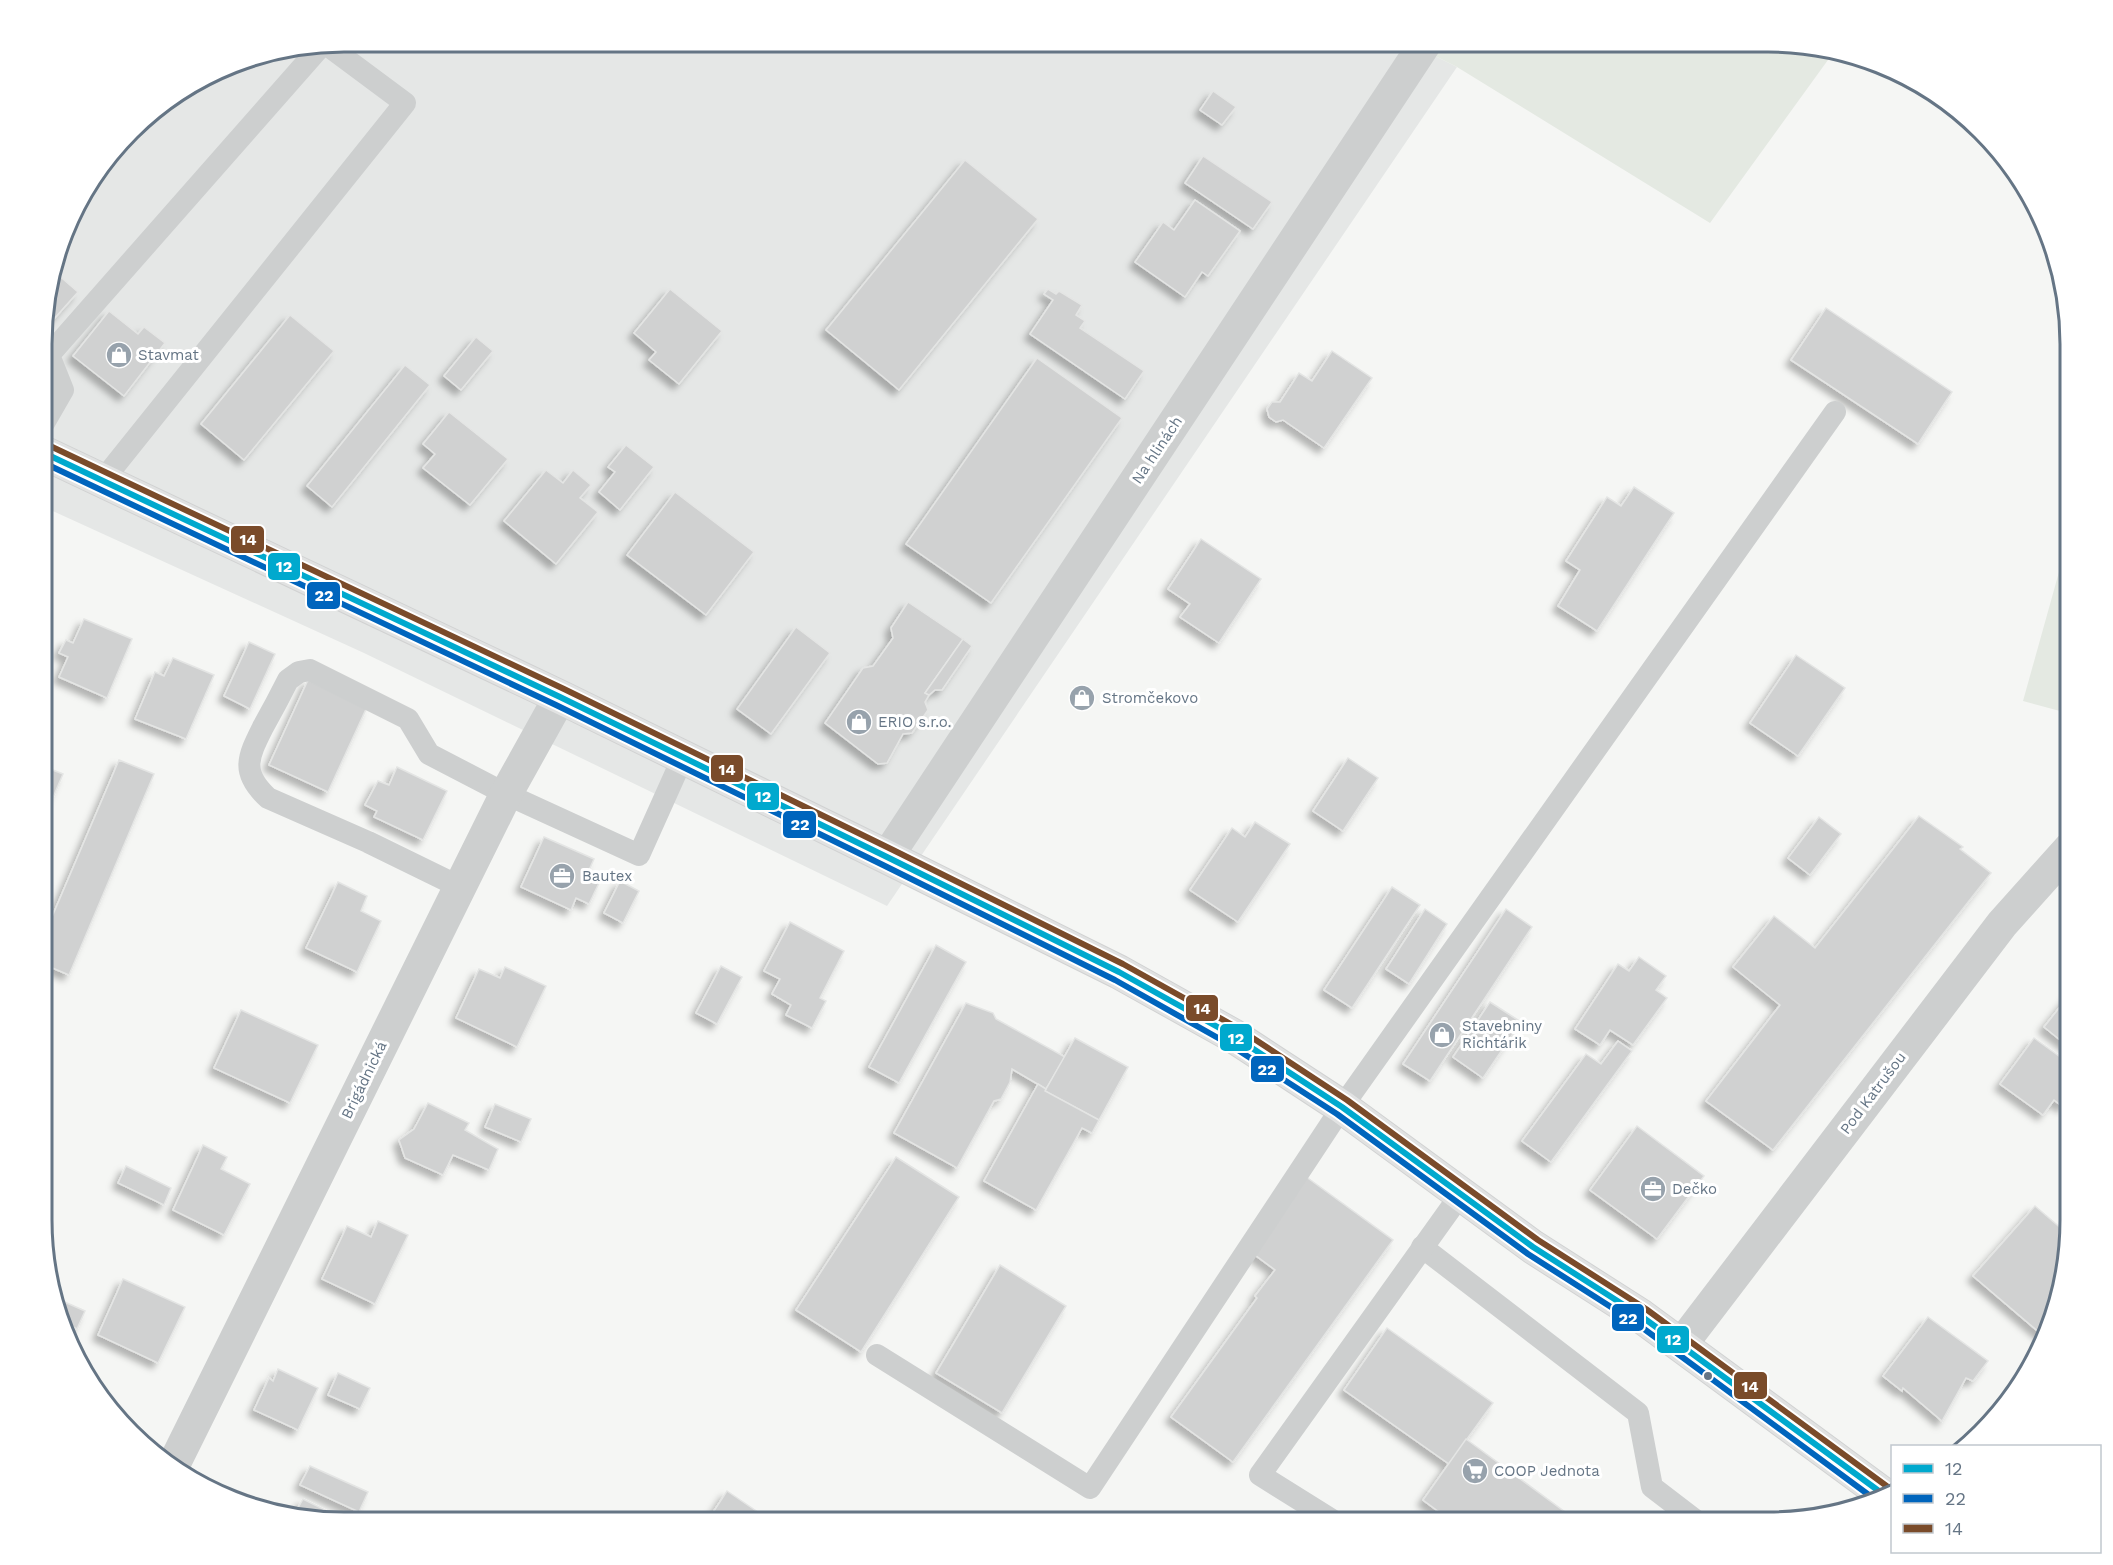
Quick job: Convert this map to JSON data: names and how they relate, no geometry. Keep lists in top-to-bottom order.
{
  "streets": {
    "street": ["Na hlinách", "Brigádnická", "Pod Katrušou"]
  },
  "places": {
    "shop": [
      "Stavmat",
      "Stromčekovo",
      "ERIO s.r.o.",
      "Stavebniny Richtárik"
    ],
    "office": ["Bautex", "Dečko"],
    "supermarket": ["COOP Jednota"]
  },
  "lines": ["transit line 14", "transit line 12", "transit line 22"],
  "legend": ["12", "22", "14"]
}
